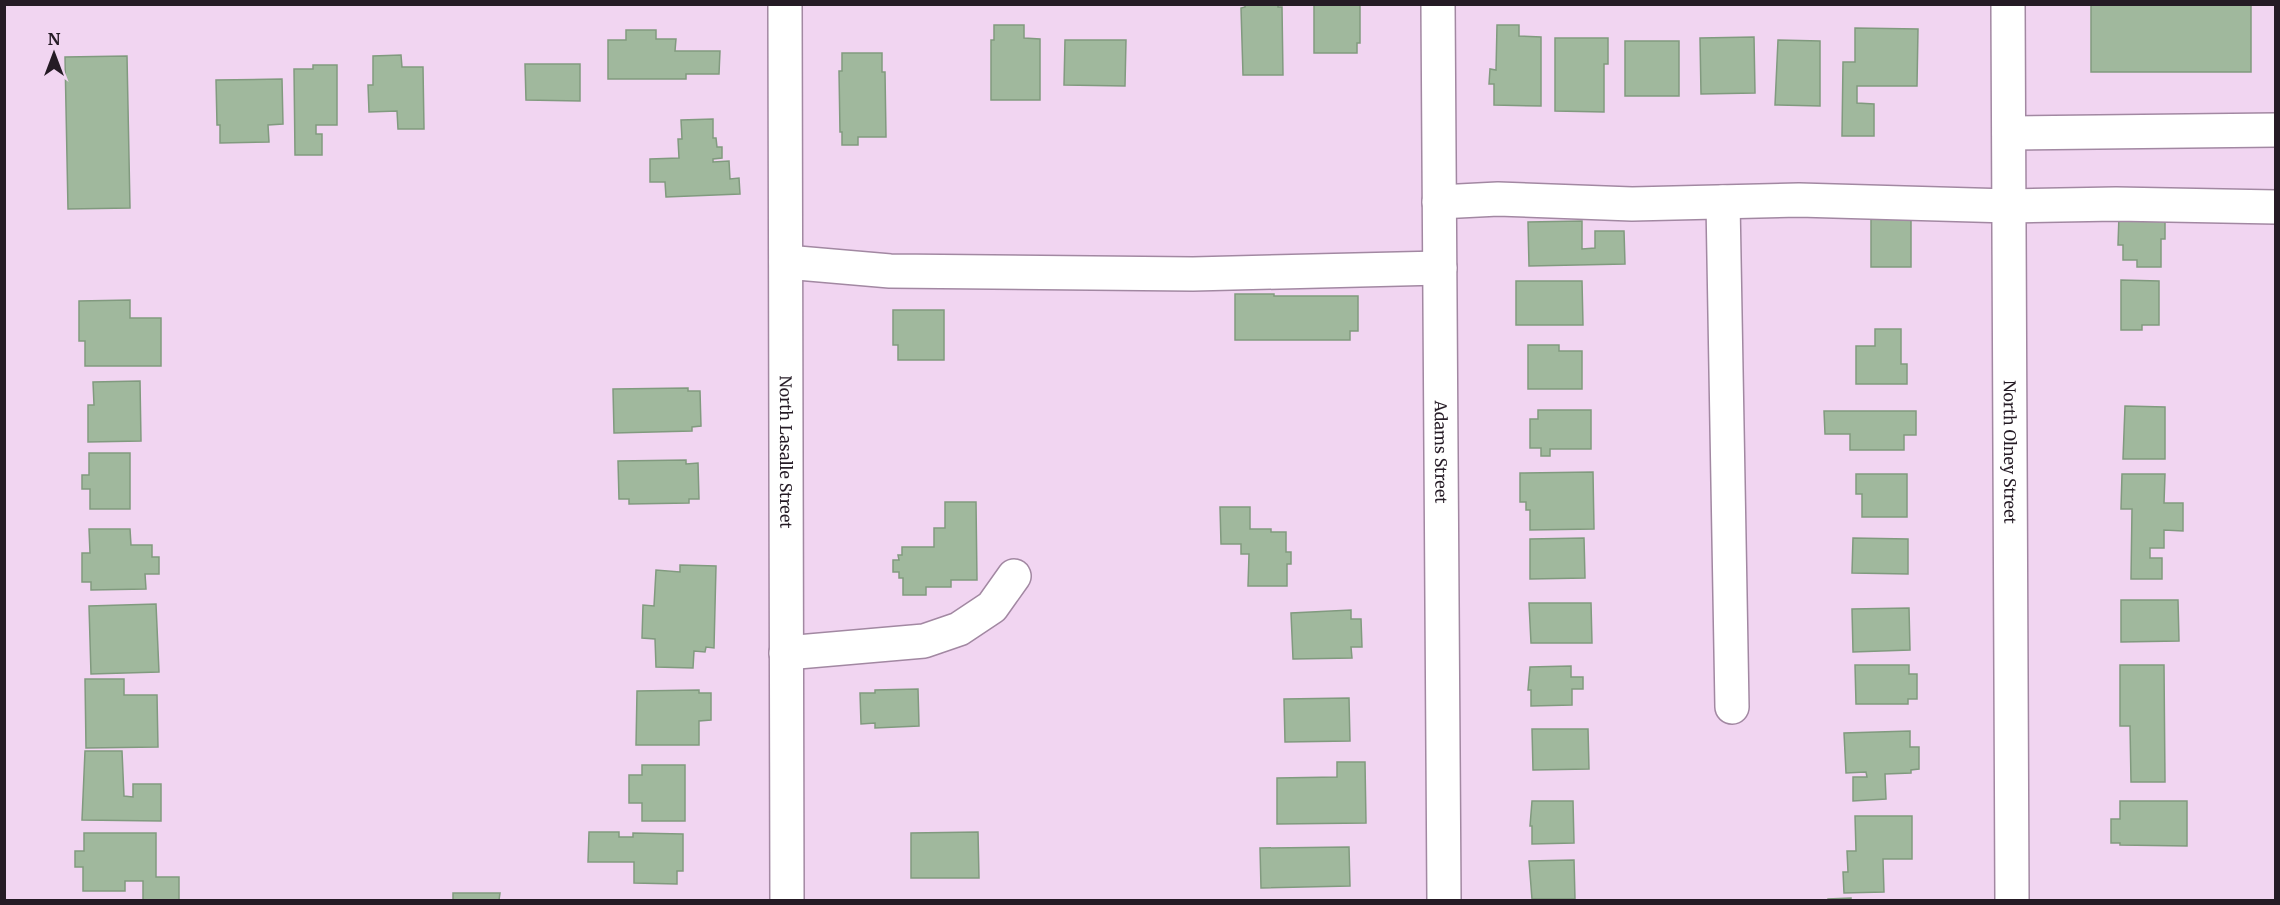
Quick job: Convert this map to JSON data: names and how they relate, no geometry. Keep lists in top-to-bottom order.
{
  "streets": {
    "street": ["North Lasalle Street", "Adams Street", "North Olney Street"]
  },
  "north": "top"
}
